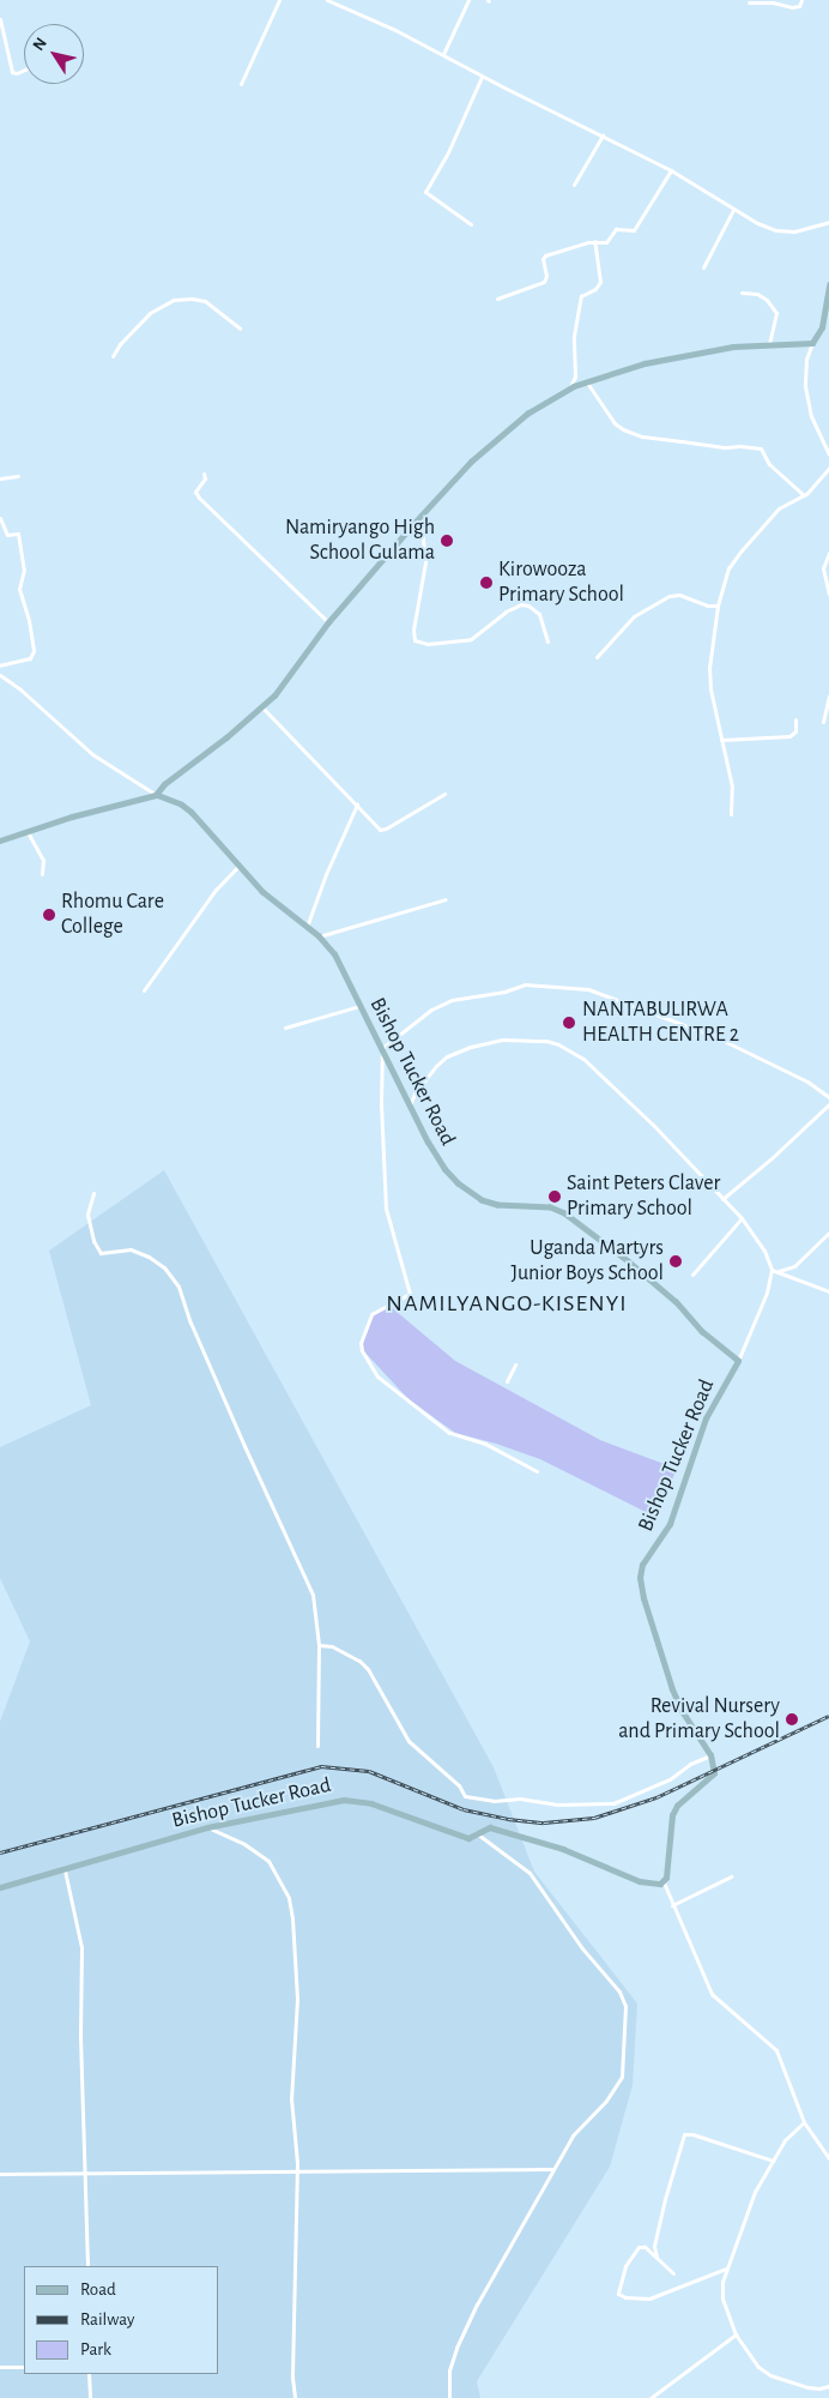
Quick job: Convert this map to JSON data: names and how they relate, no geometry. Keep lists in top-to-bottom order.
{
  "streets": {
    "main road": ["Bishop Tucker Road"]
  },
  "districts": ["NAMILYANGO-KISENYI"],
  "places": [
    "Namiryango High School Gulama",
    "Kirowooza Primary School",
    "Rhomu Care College",
    "NANTABULIRWA HEALTH CENTRE 2",
    "Saint Peters Claver Primary School",
    "Uganda Martyrs Junior Boys School",
    "Revival Nursery and Primary School"
  ],
  "legend": ["Road", "Railway", "Park"],
  "north": "top left"
}
